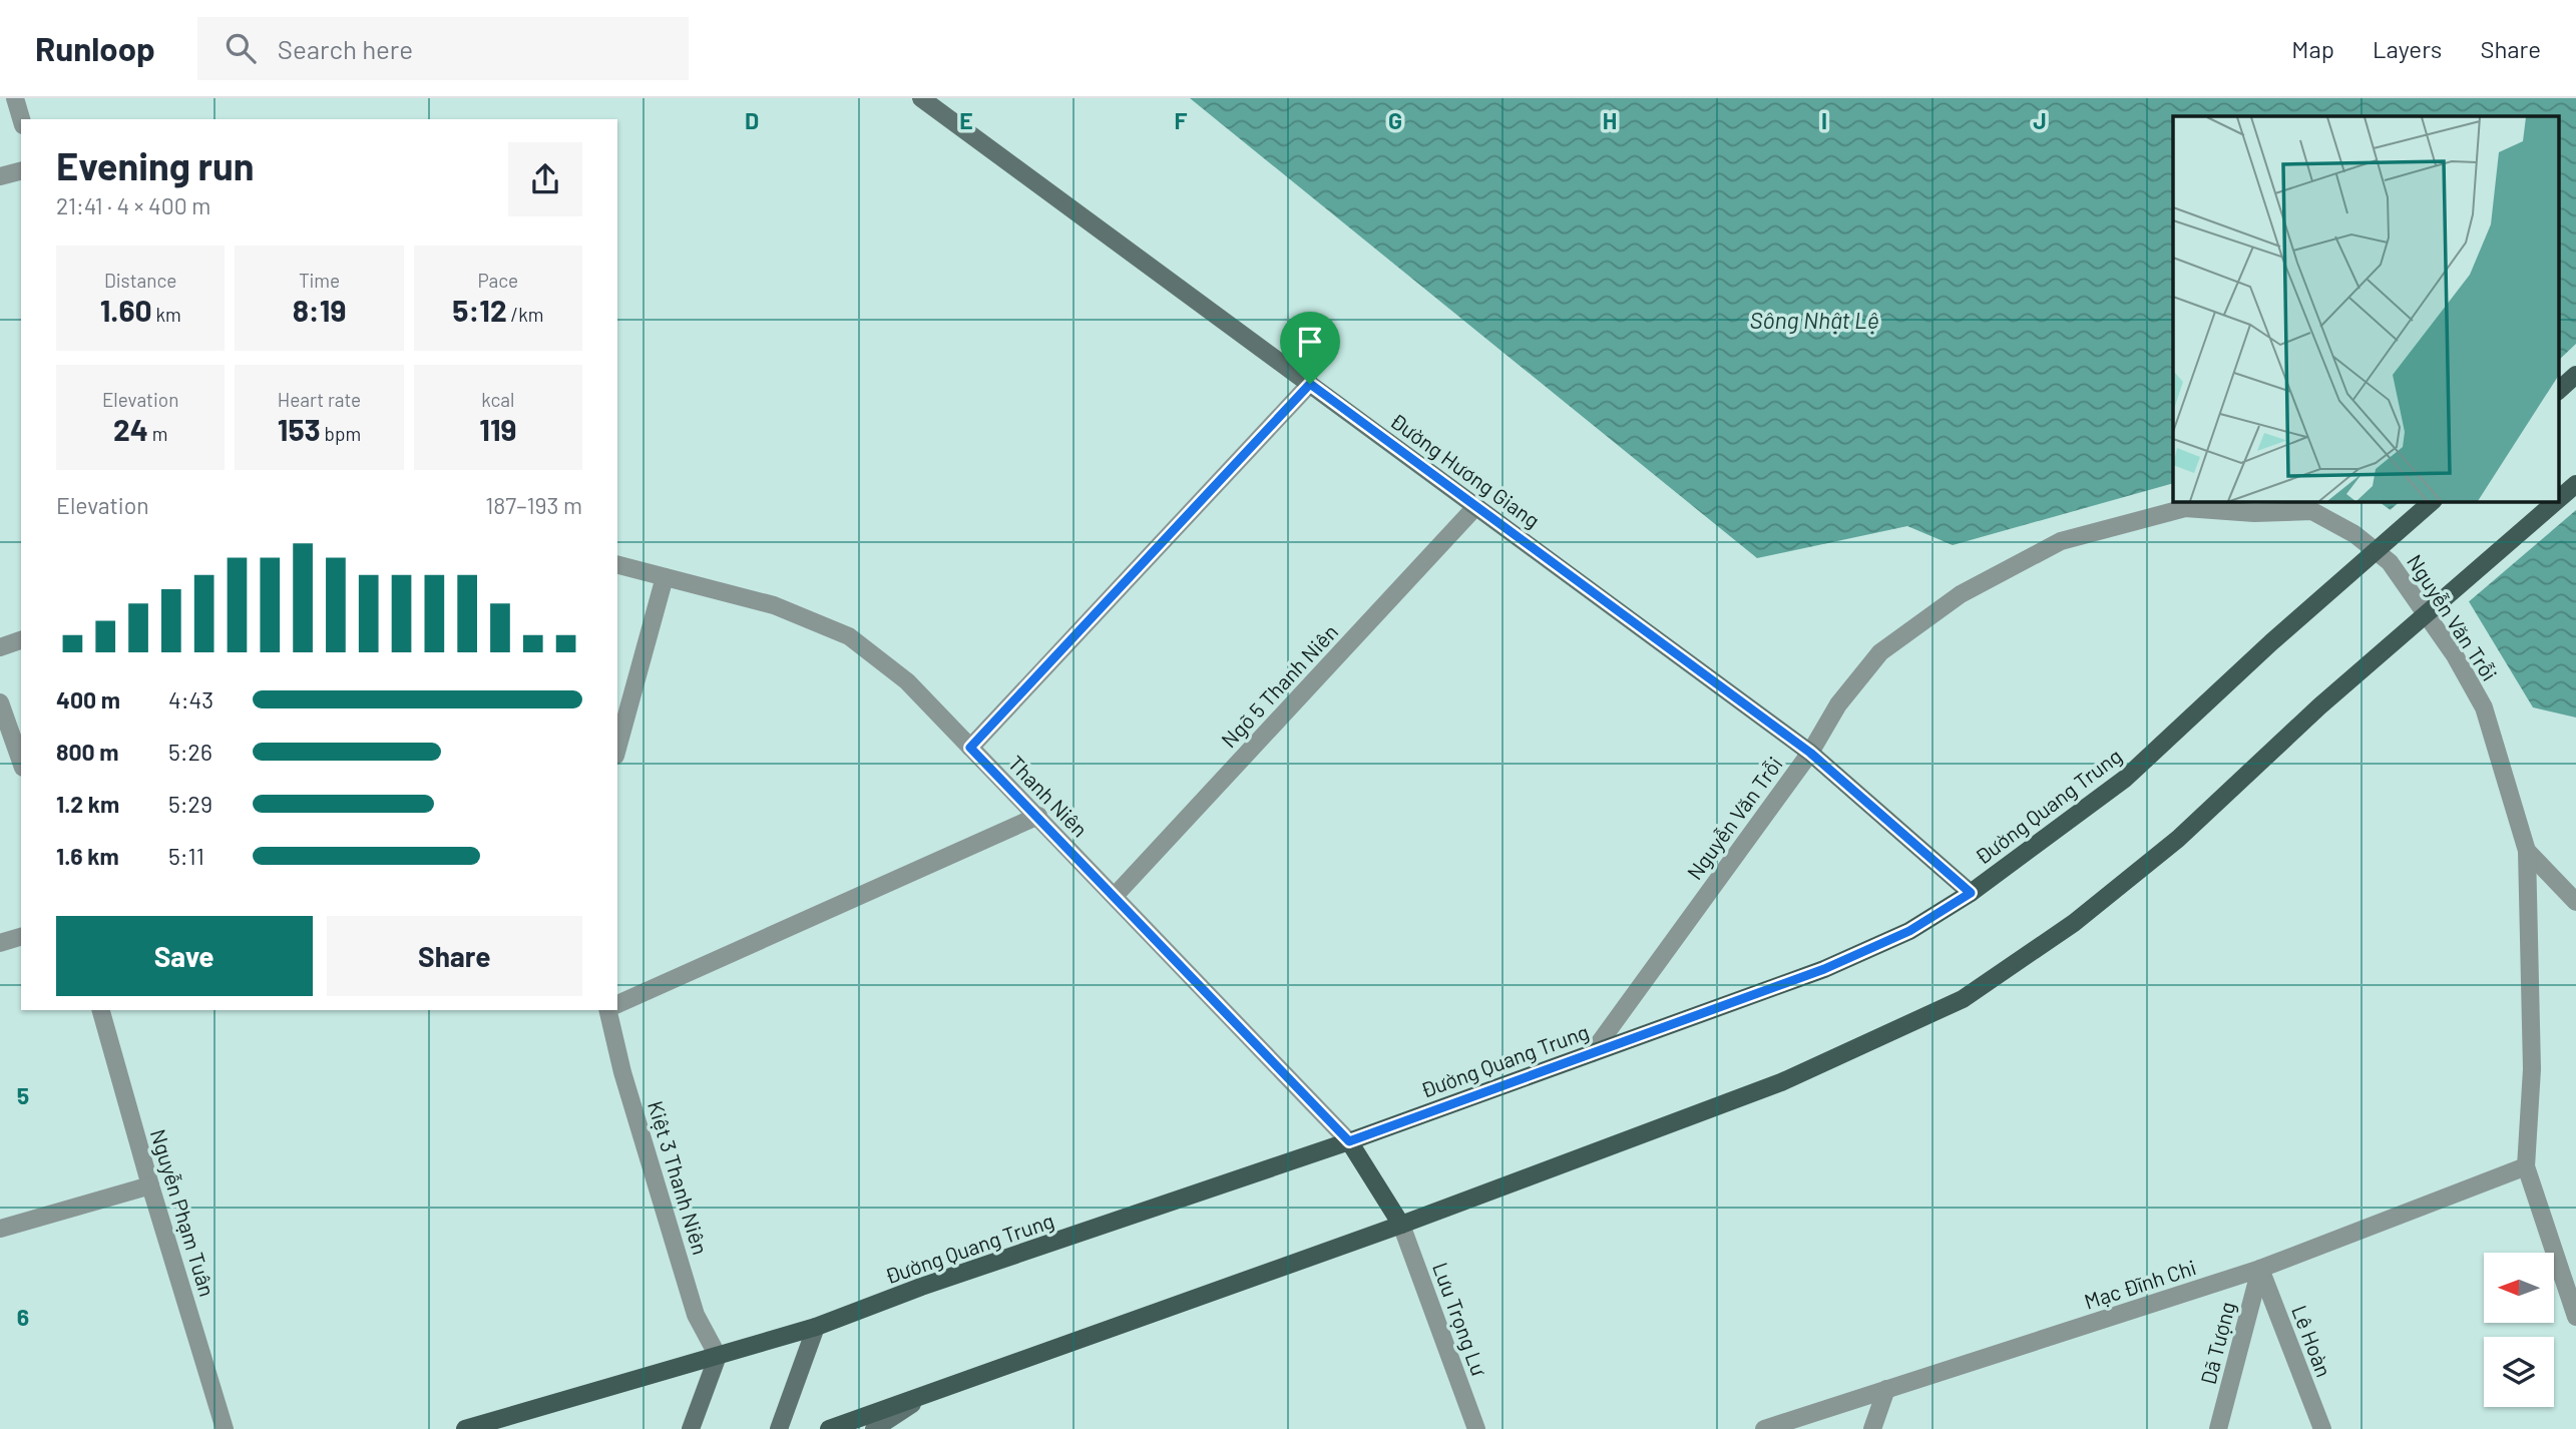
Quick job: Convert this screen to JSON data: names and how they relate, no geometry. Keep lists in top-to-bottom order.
{
  "streets": {
    "main road": ["Đường Hương Giang", "Đường Quang Trung"],
    "street": [
      "Nguyễn Văn Trỗi",
      "Ngõ 5 Thanh Niên",
      "Thanh Niên",
      "Kiệt 3 Thanh Niên",
      "Nguyễn Phạm Tuân",
      "Mạc Đĩnh Chi",
      "Lưu Trọng Lư",
      "Lê Hoàn",
      "Dã Tượng"
    ]
  },
  "crossings": [
    ["Đường Hương Giang", "Nguyễn Văn Trỗi"],
    ["Đường Hương Giang", "Ngõ 5 Thanh Niên"],
    ["Đường Hương Giang", "Đường Quang Trung"],
    ["Nguyễn Văn Trỗi", "Đường Quang Trung"],
    ["Nguyễn Văn Trỗi", "Mạc Đĩnh Chi"],
    ["Ngõ 5 Thanh Niên", "Thanh Niên"],
    ["Thanh Niên", "Đường Quang Trung"],
    ["Đường Quang Trung", "Kiệt 3 Thanh Niên"],
    ["Mạc Đĩnh Chi", "Lê Hoàn"],
    ["Mạc Đĩnh Chi", "Dã Tượng"],
    ["Lê Hoàn", "Dã Tượng"]
  ],
  "water": ["Sông Nhật Lệ"],
  "north": "left",
  "page": {
    "header": "Runloop",
    "search": "Search here",
    "nav": ["Map", "Layers", "Share"],
    "heading": ["Evening run", "21:41 · 4 × 400 m"],
    "stats": [
      ["Distance", "1.60 km"],
      ["Time", "8:19"],
      ["Pace", "5:12 /km"],
      ["Elevation", "24 m"],
      ["Heart rate", "153 bpm"],
      ["kcal", "119"]
    ],
    "chart": ["Elevation", "187–193 m"],
    "list": [
      {
        "name": "400 m",
        "note": "4:43"
      },
      {
        "name": "800 m",
        "note": "5:26"
      },
      {
        "name": "1.2 km",
        "note": "5:29"
      },
      {
        "name": "1.6 km",
        "note": "5:11"
      }
    ],
    "buttons": ["Save", "Share"]
  },
  "grid": {
    "columns": [
      "D",
      "E",
      "F",
      "G",
      "H",
      "I",
      "J"
    ],
    "rows": ["5", "6"]
  }
}
